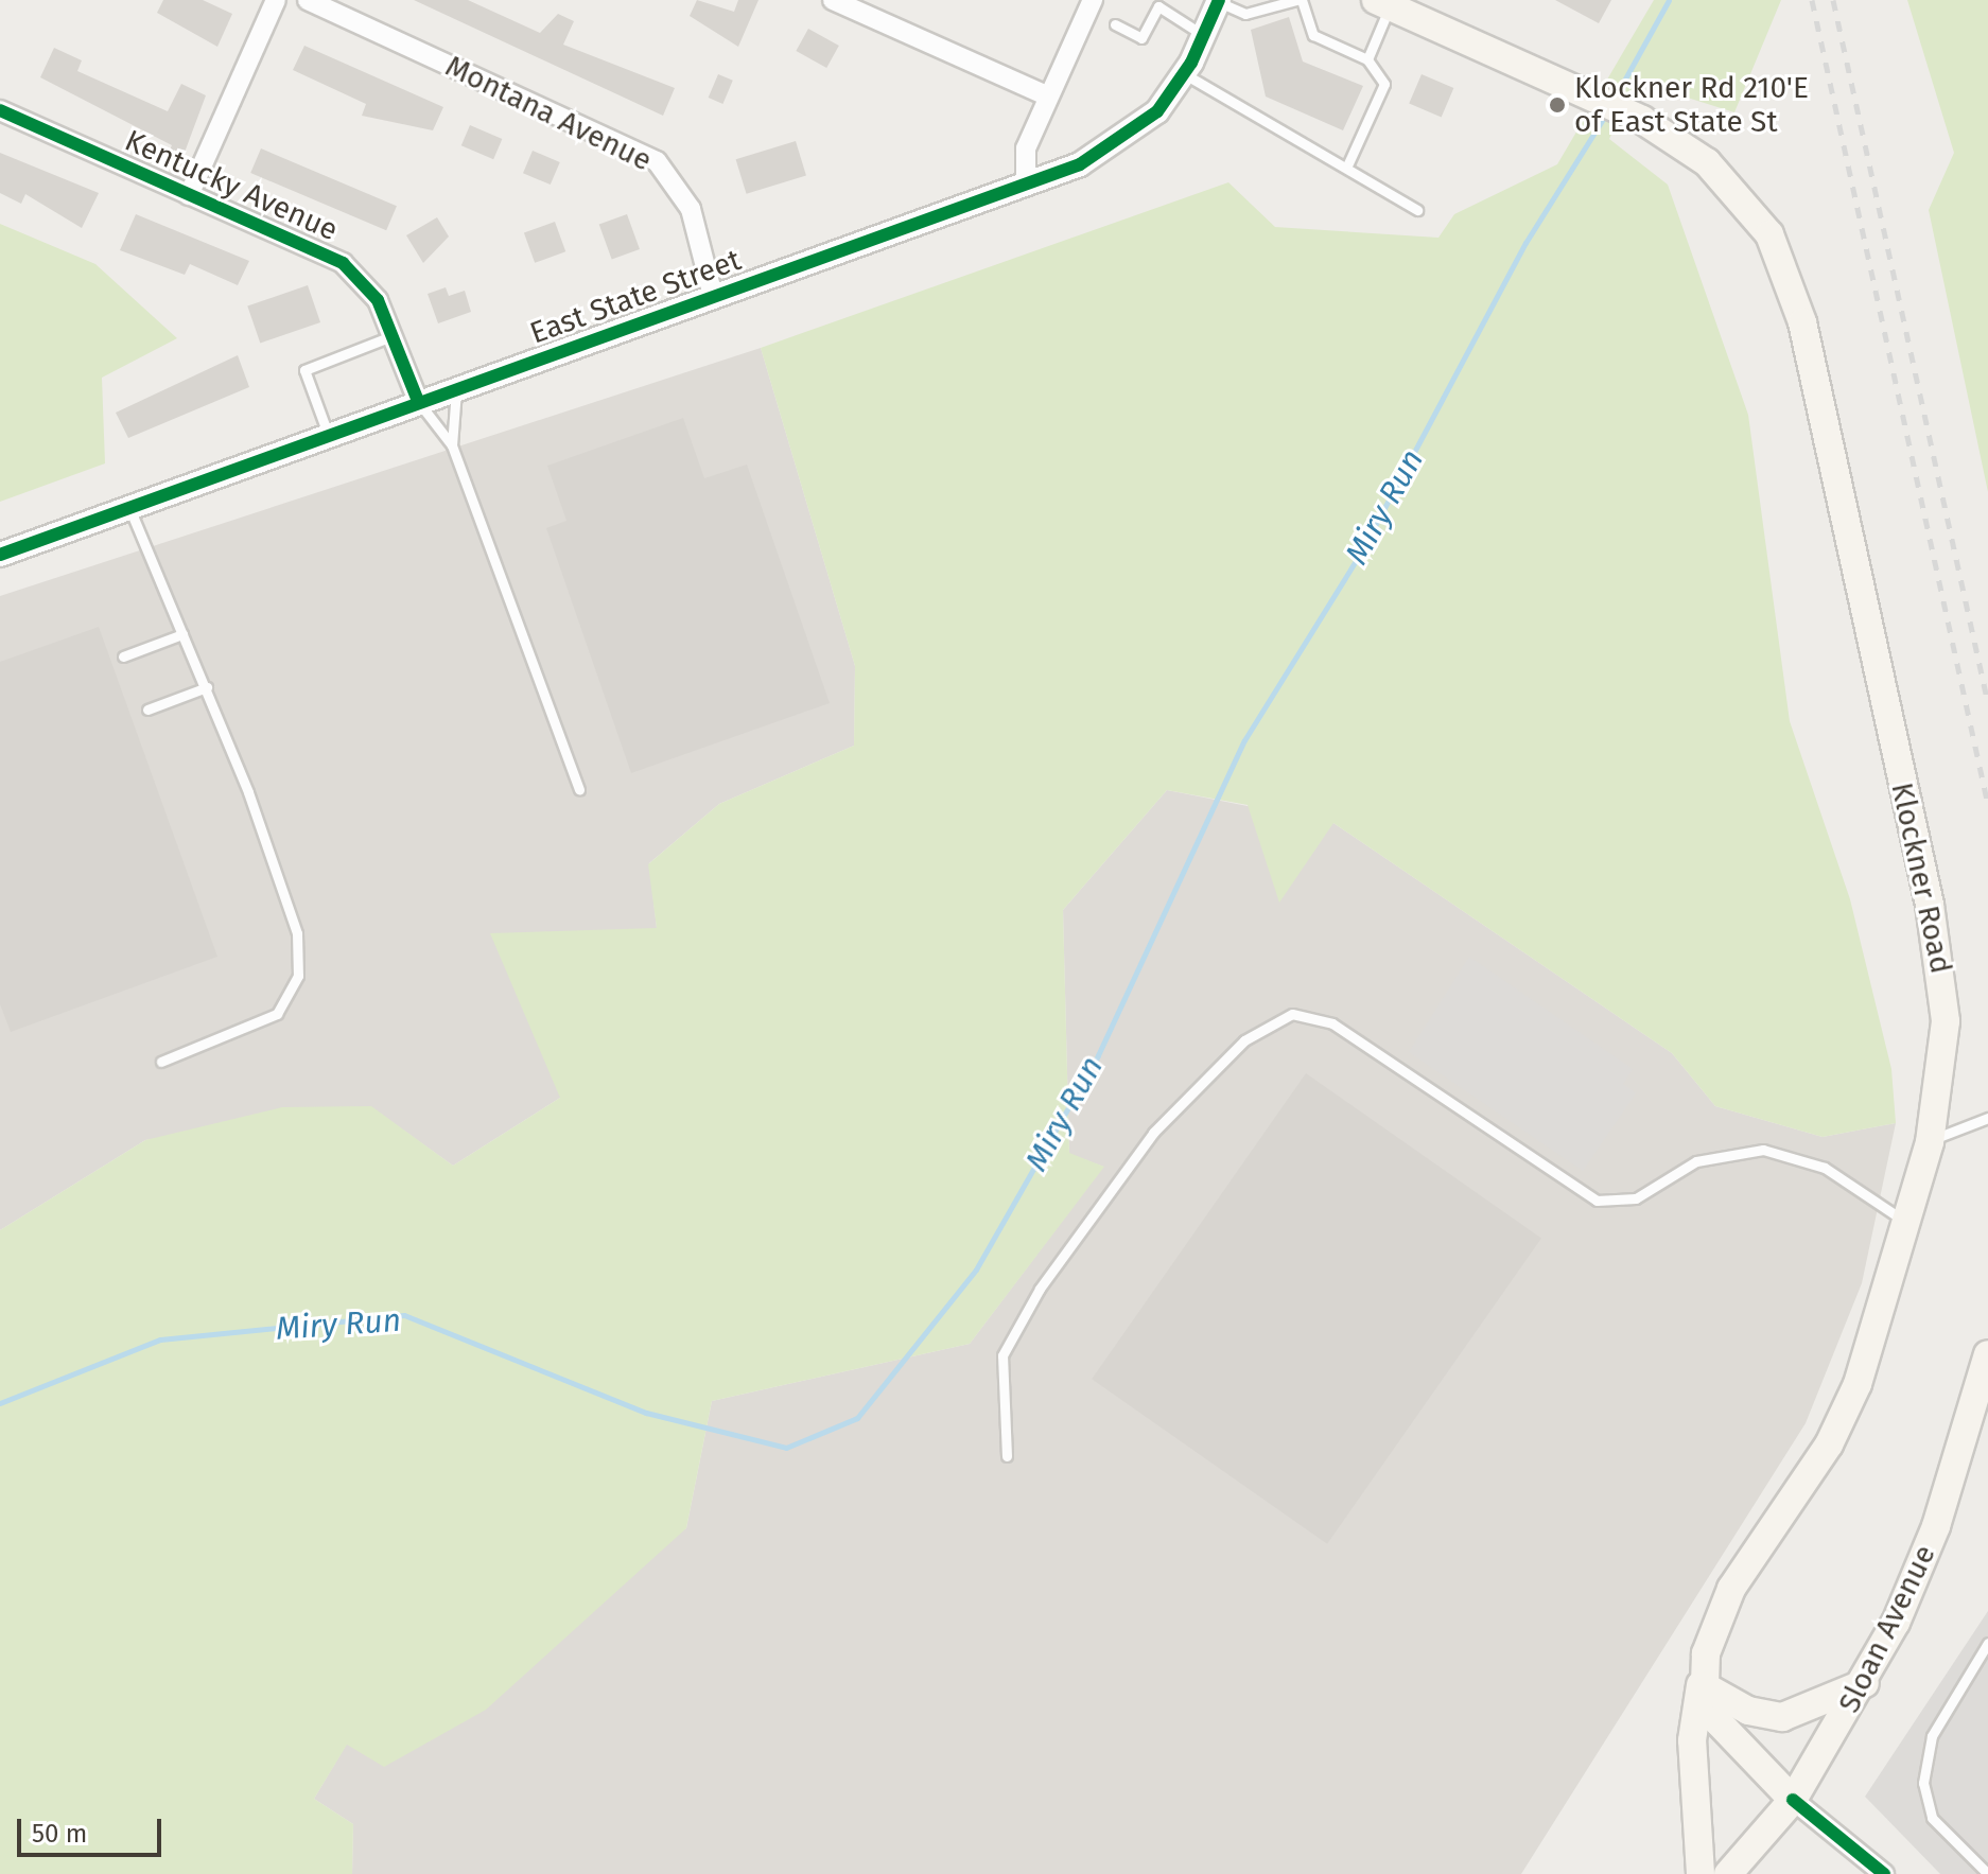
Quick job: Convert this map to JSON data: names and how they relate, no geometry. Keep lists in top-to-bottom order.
{
  "streets": {
    "main road": ["Klockner Road", "Sloan Avenue"],
    "street": ["Montana Avenue", "Kentucky Avenue", "East State Street"]
  },
  "crossings": [
    ["Montana Avenue", "East State Street"],
    ["Kentucky Avenue", "East State Street"]
  ],
  "water": ["Miry Run"],
  "places": ["Klockner Rd 210'E of East State St"],
  "scale_bar": "50 m"
}
